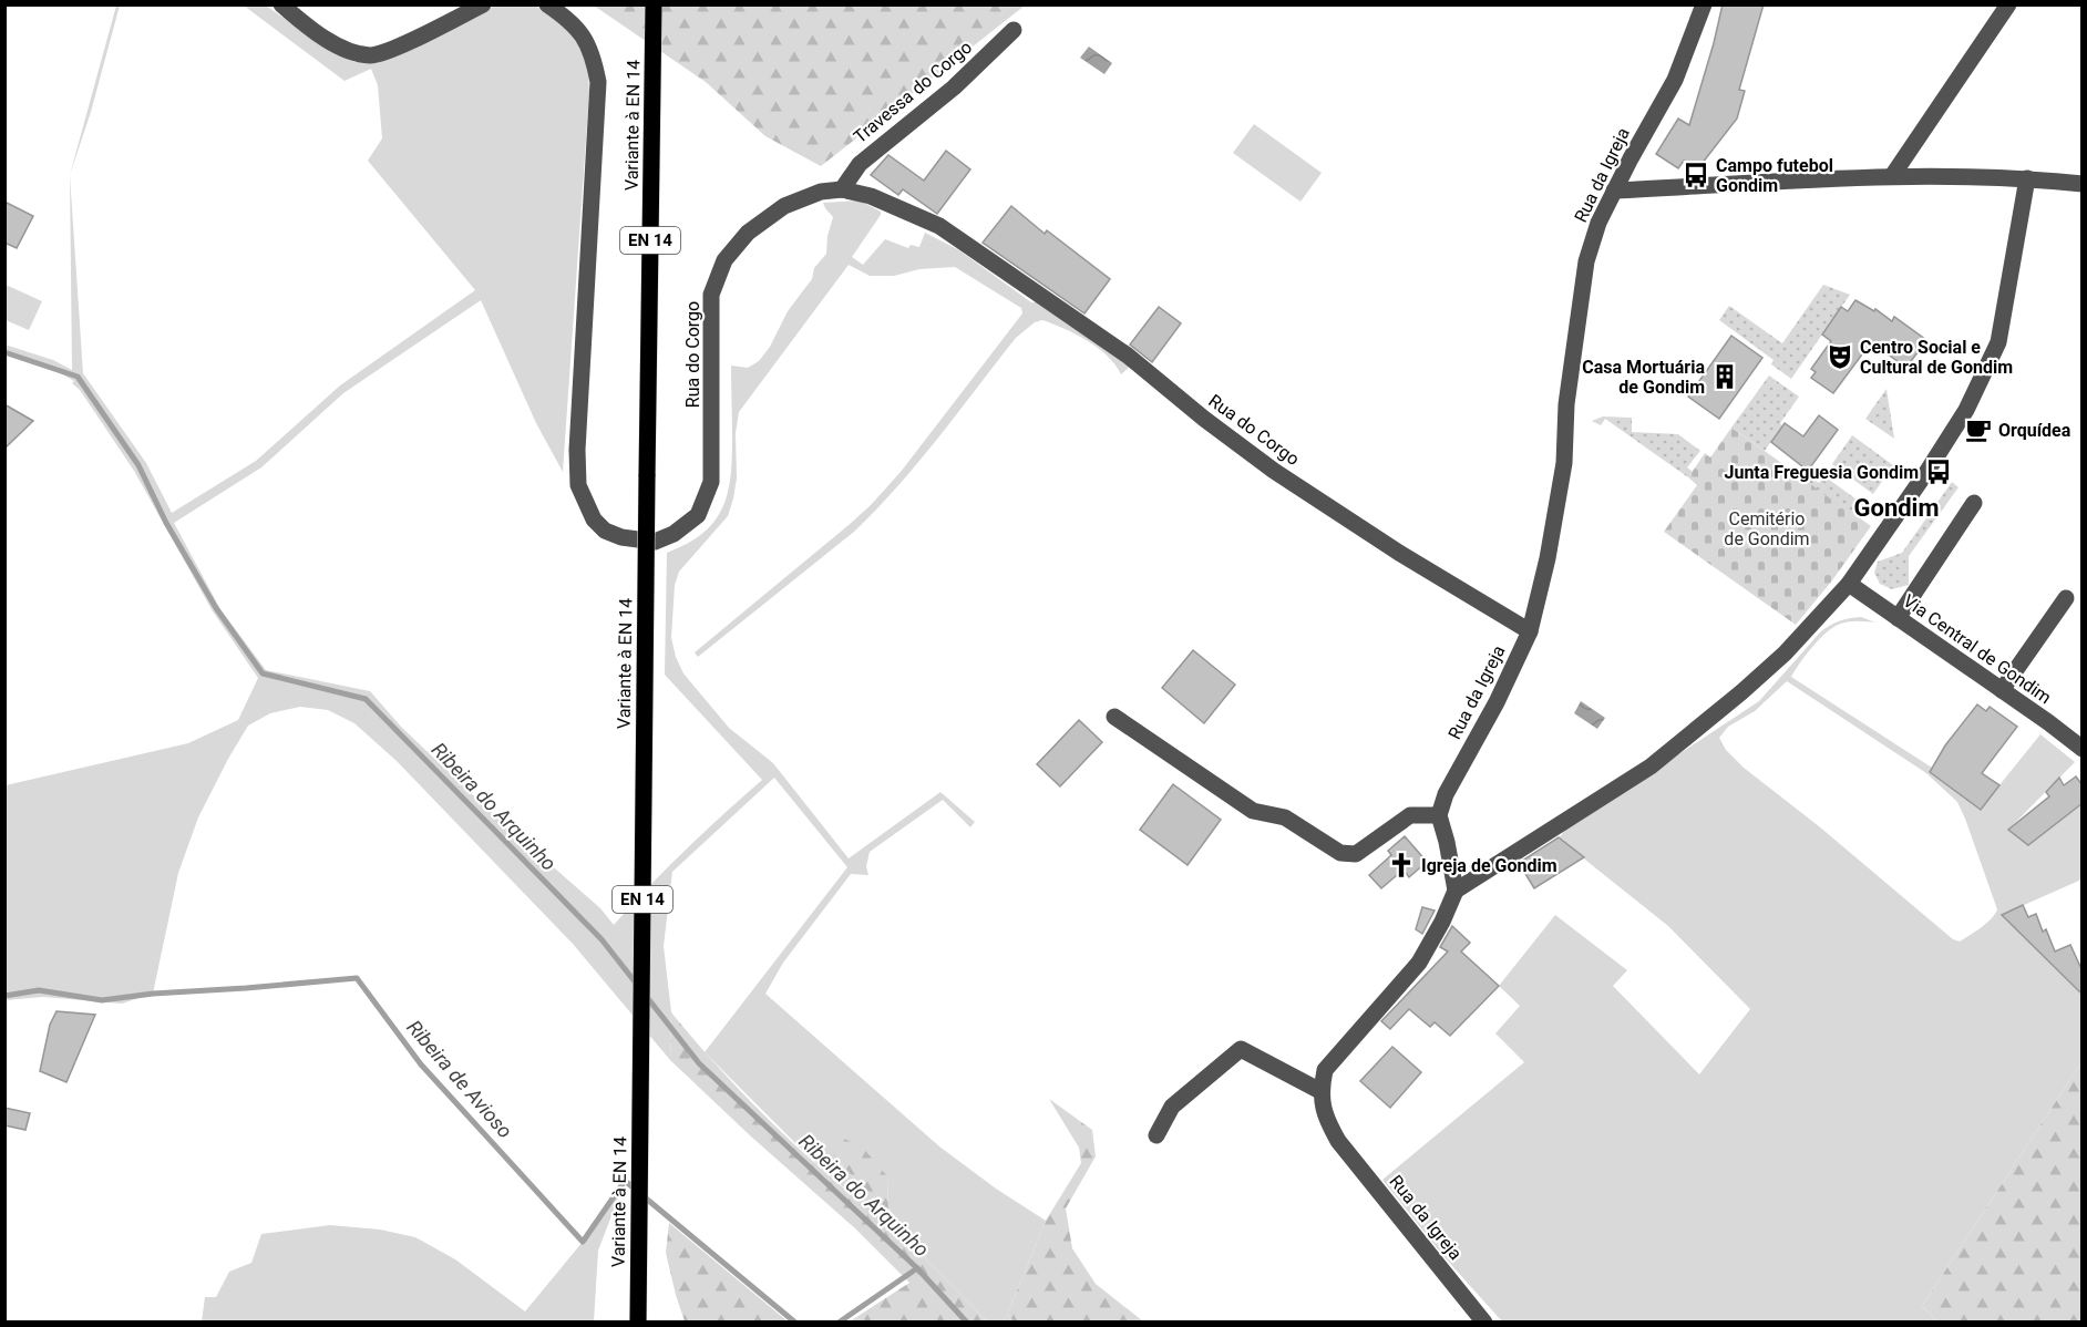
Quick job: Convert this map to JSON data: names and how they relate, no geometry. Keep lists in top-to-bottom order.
{
  "streets": {
    "main road": ["Variante à EN 14", "EN 14"],
    "street": [
      "Travessa do Corgo",
      "Rua da Igreja",
      "Rua do Corgo",
      "Via Central de Gondim"
    ]
  },
  "crossings": [
    ["Travessa do Corgo", "Rua do Corgo"],
    ["Rua da Igreja", "Rua do Corgo"]
  ],
  "districts": ["Gondim"],
  "water": ["Ribeira do Arquinho", "Ribeira de Avioso"],
  "parks": ["Cemitério de Gondim"],
  "places": {
    "bus stop": ["Campo futebol Gondim", "Junta Freguesia Gondim"],
    "theatre": ["Centro Social e Cultural de Gondim"],
    "building": ["Casa Mortuária de Gondim"],
    "cafe": ["Orquídea"],
    "church": ["Igreja de Gondim"]
  }
}
